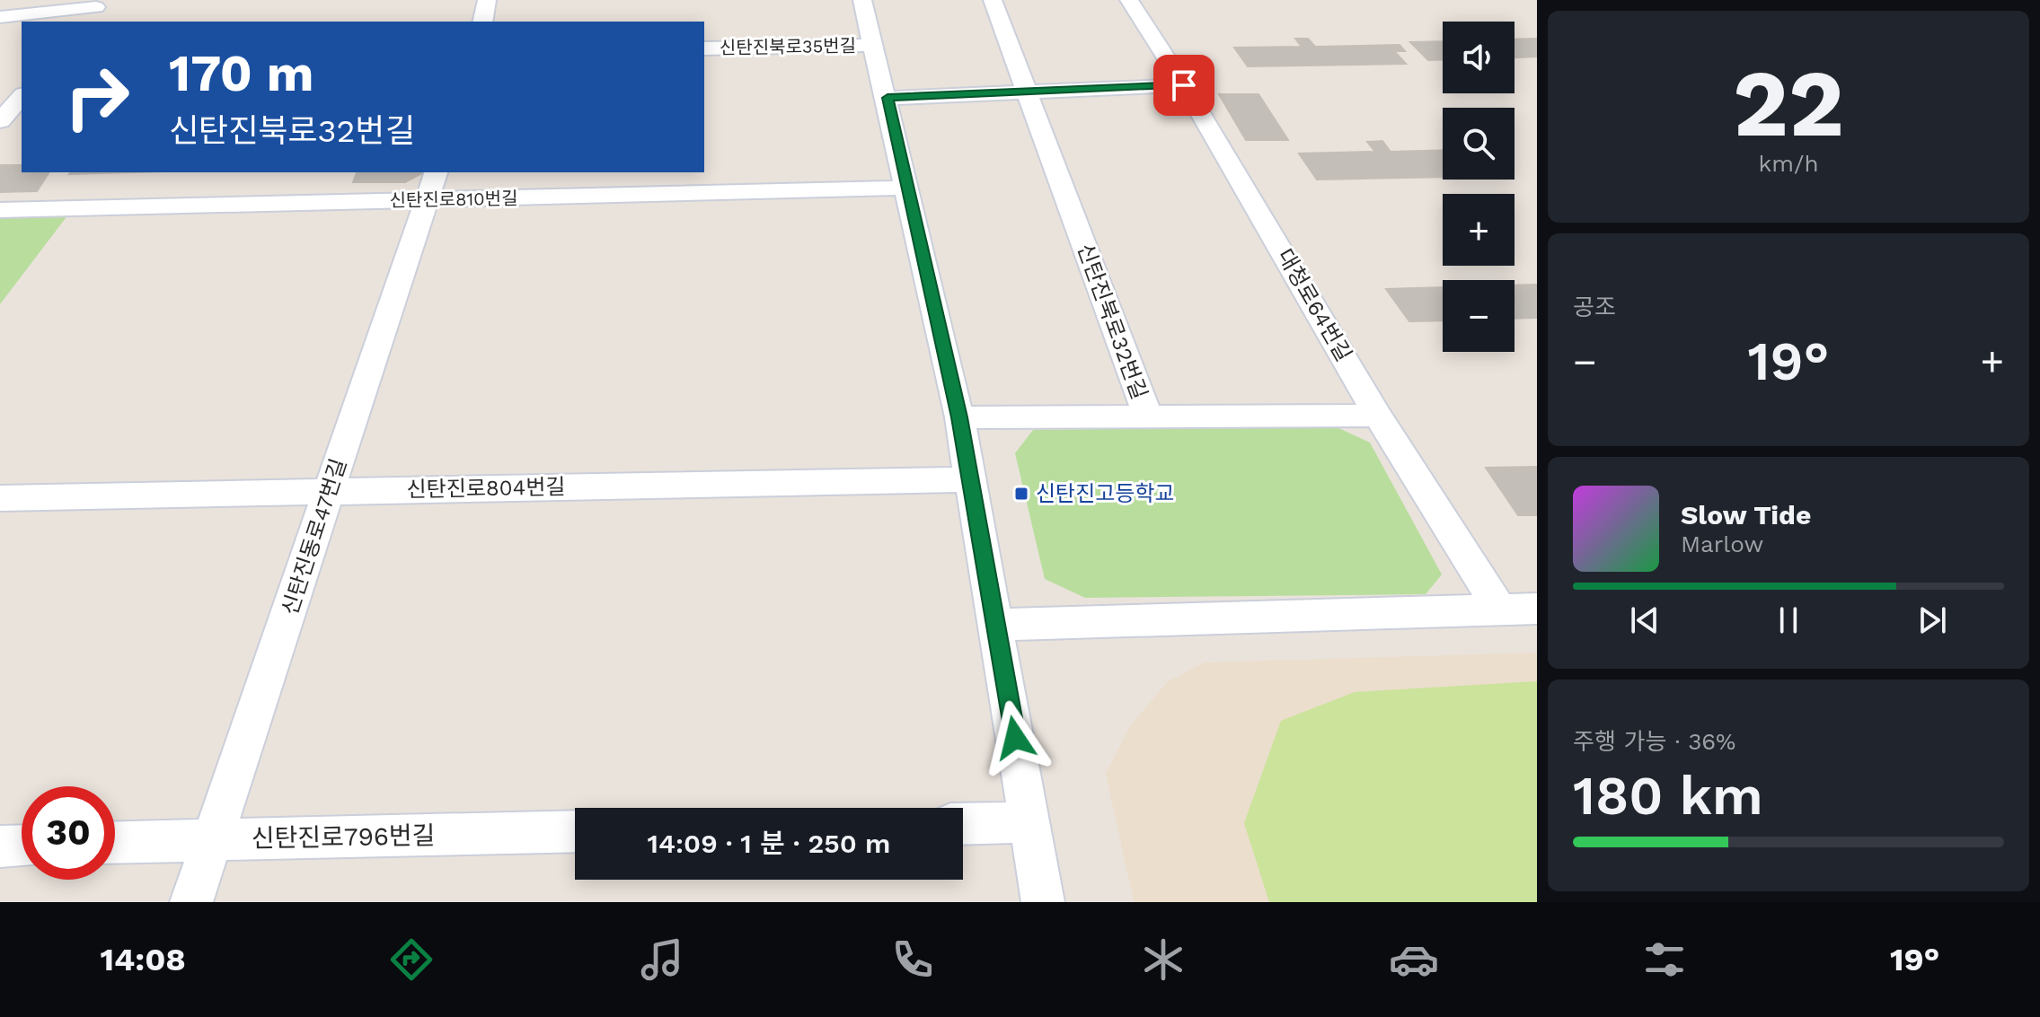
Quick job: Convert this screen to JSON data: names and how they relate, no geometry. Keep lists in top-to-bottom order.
{
  "streets": {
    "street": [
      "신탄진북로35번길",
      "신탄진로810번길",
      "대청로64번길",
      "신탄진북로32번길",
      "신탄진로804번길",
      "신탄진동로47번길",
      "신탄진로796번길"
    ]
  },
  "crossings": [
    ["신탄진로810번길", "신탄진동로47번길"],
    ["대청로64번길", "신탄진북로32번길"],
    ["신탄진로804번길", "신탄진동로47번길"],
    ["신탄진동로47번길", "신탄진로796번길"]
  ],
  "places": {
    "transit": ["신탄진고등학교"]
  },
  "page": {
    "tile": [
      ["22", "km/h"],
      "공조",
      ["주행 가능 · 36%", "180 km"]
    ],
    "map_buttons": ["+", "−"],
    "turn": ["170 m", "신탄진북로32번길"],
    "heat": ["−", "19°", "+"],
    "song": ["Slow Tide", "Marlow"],
    "limit": "30",
    "trip": "14:09 · 1 분 · 250 m",
    "tabs": ["14:08", "19°"]
  }
}
